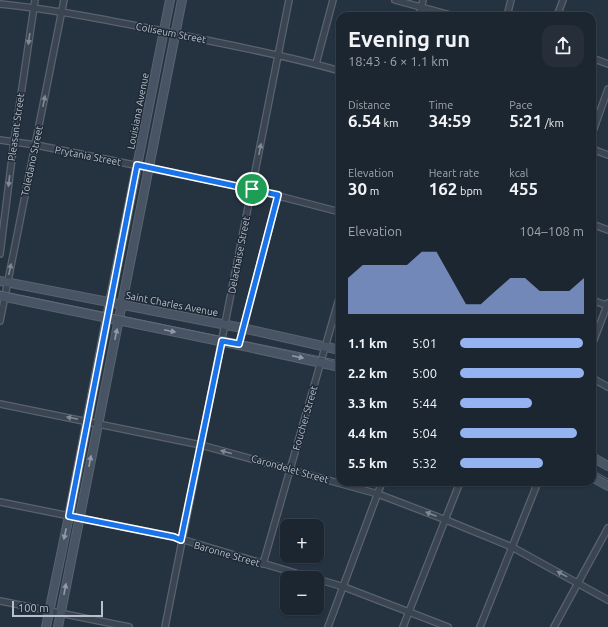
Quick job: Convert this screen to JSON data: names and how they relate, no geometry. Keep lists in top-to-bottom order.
{
  "streets": {
    "street": [
      "Coliseum Street",
      "Louisiana Avenue",
      "Pleasant Street",
      "Prytania Street",
      "Toledano Street",
      "Delachaise Street",
      "Saint Charles Avenue",
      "Foucher Street",
      "Carondelet Street",
      "Baronne Street"
    ]
  },
  "crossings": [
    ["Coliseum Street", "Louisiana Avenue"],
    ["Coliseum Street", "Pleasant Street"],
    ["Coliseum Street", "Toledano Street"],
    ["Coliseum Street", "Delachaise Street"],
    ["Louisiana Avenue", "Prytania Street"],
    ["Louisiana Avenue", "Saint Charles Avenue"],
    ["Louisiana Avenue", "Carondelet Street"],
    ["Louisiana Avenue", "Baronne Street"],
    ["Pleasant Street", "Prytania Street"],
    ["Prytania Street", "Toledano Street"],
    ["Prytania Street", "Delachaise Street"],
    ["Toledano Street", "Saint Charles Avenue"],
    ["Delachaise Street", "Saint Charles Avenue"],
    ["Delachaise Street", "Carondelet Street"],
    ["Delachaise Street", "Baronne Street"],
    ["Saint Charles Avenue", "Foucher Street"],
    ["Foucher Street", "Carondelet Street"],
    ["Foucher Street", "Baronne Street"]
  ],
  "one_way": ["Pleasant Street", "Toledano Street", "Carondelet Street"],
  "scale_bar": "100 m",
  "page": {
    "heading": ["Evening run", "18:43 · 6 × 1.1 km"],
    "stats": [
      ["Distance", "6.54 km"],
      ["Time", "34:59"],
      ["Pace", "5:21 /km"],
      ["Elevation", "30 m"],
      ["Heart rate", "162 bpm"],
      ["kcal", "455"]
    ],
    "chart": ["Elevation", "104–108 m"],
    "list": [
      {
        "name": "1.1 km",
        "note": "5:01"
      },
      {
        "name": "2.2 km",
        "note": "5:00"
      },
      {
        "name": "3.3 km",
        "note": "5:44"
      },
      {
        "name": "4.4 km",
        "note": "5:04"
      },
      {
        "name": "5.5 km",
        "note": "5:32"
      }
    ],
    "map_buttons": ["+", "−"],
    "scale": "100 m"
  }
}
